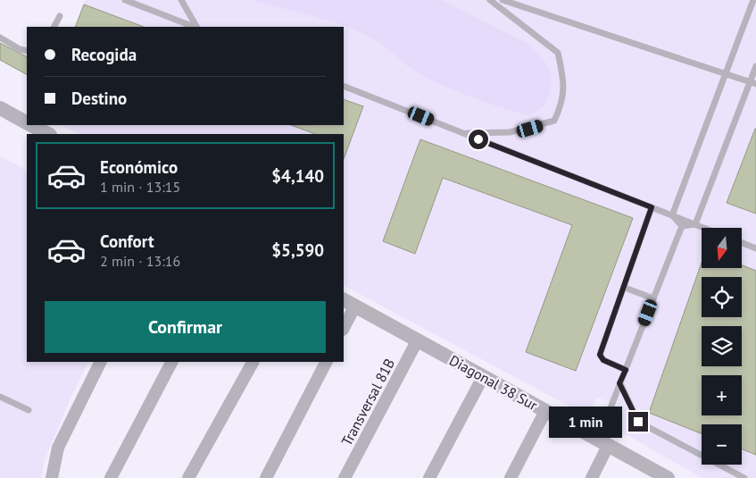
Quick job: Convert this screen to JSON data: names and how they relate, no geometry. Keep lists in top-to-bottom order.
{
  "streets": {
    "street": ["Diagonal 38 Sur", "Transversal 81B"]
  },
  "crossings": [
    ["Diagonal 38 Sur", "Transversal 81B"]
  ],
  "north": "bottom",
  "page": {
    "banner": ["Recogida", "Destino"],
    "list": [
      {
        "name": "Económico",
        "note": "1 min · 13:15",
        "value": "$4,140"
      },
      {
        "name": "Confort",
        "note": "2 min · 13:16",
        "value": "$5,590"
      }
    ],
    "map_buttons": ["+", "−"],
    "buttons": "Confirmar",
    "bubble": "1 min"
  }
}
